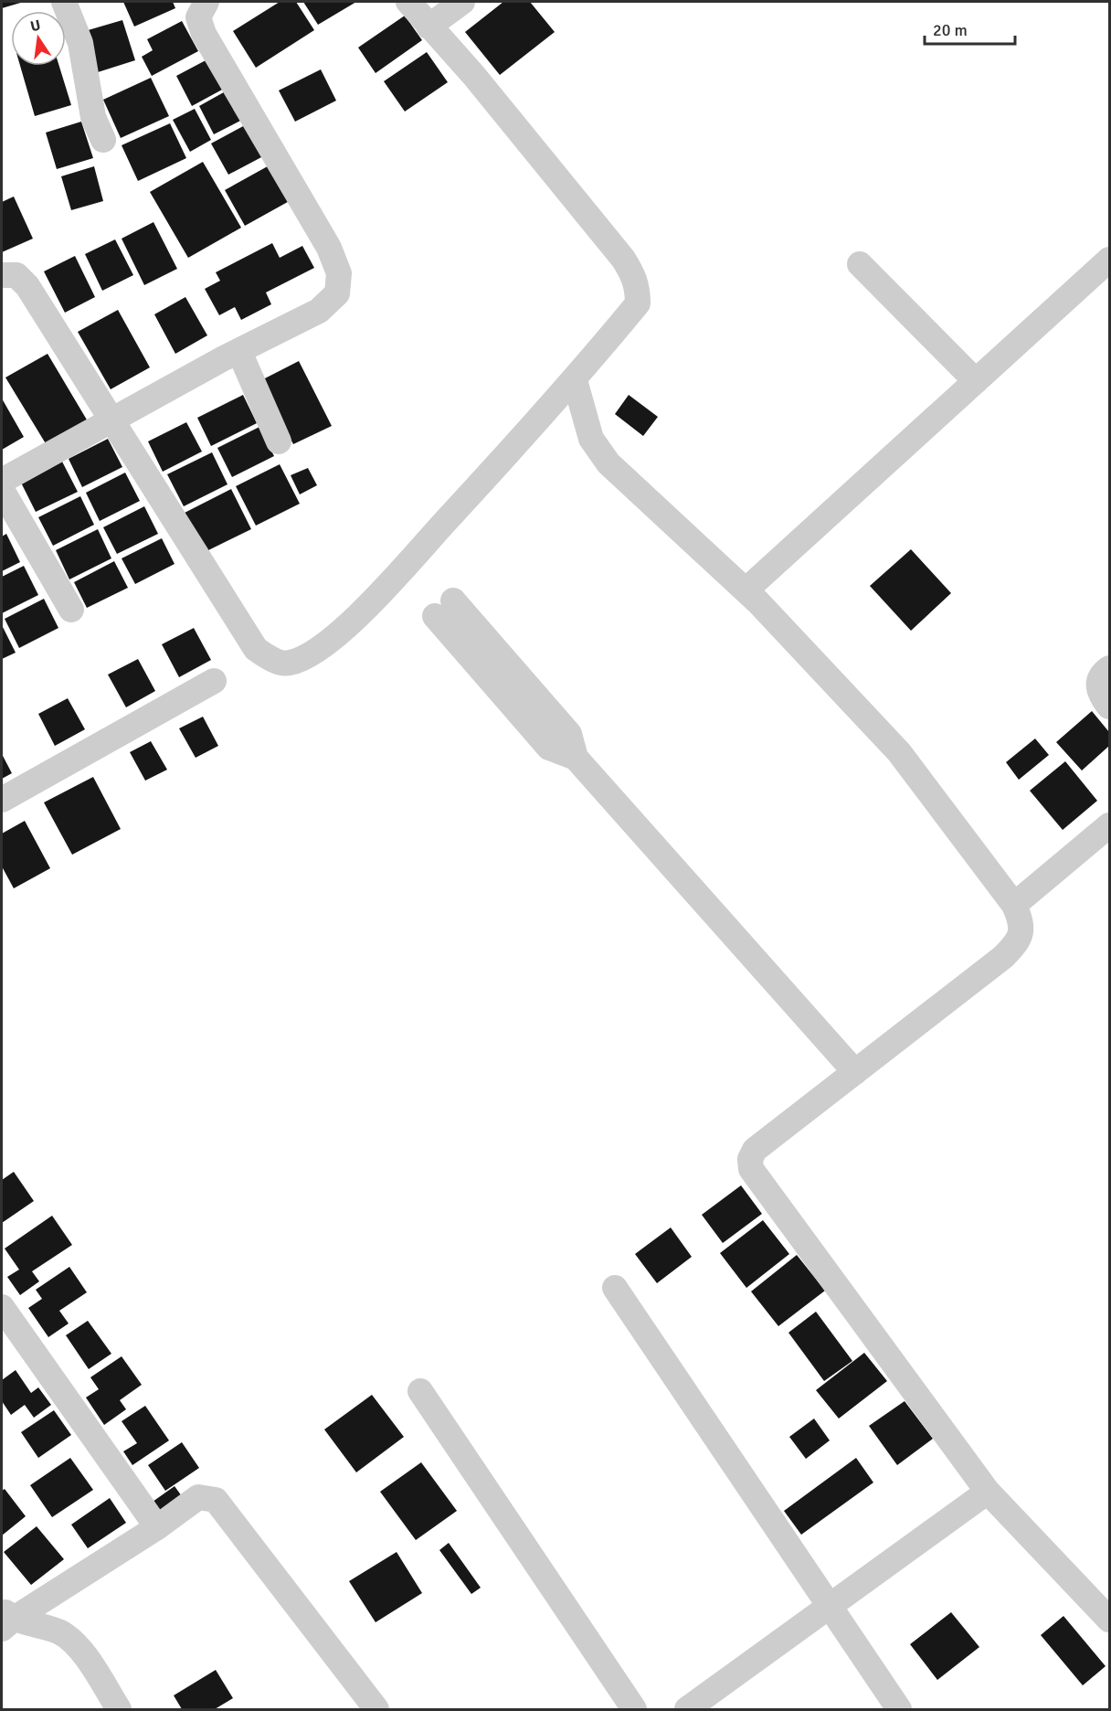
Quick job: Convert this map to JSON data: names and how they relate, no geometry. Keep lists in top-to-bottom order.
{
  "scale_bar": "20 m",
  "north": "top"
}
